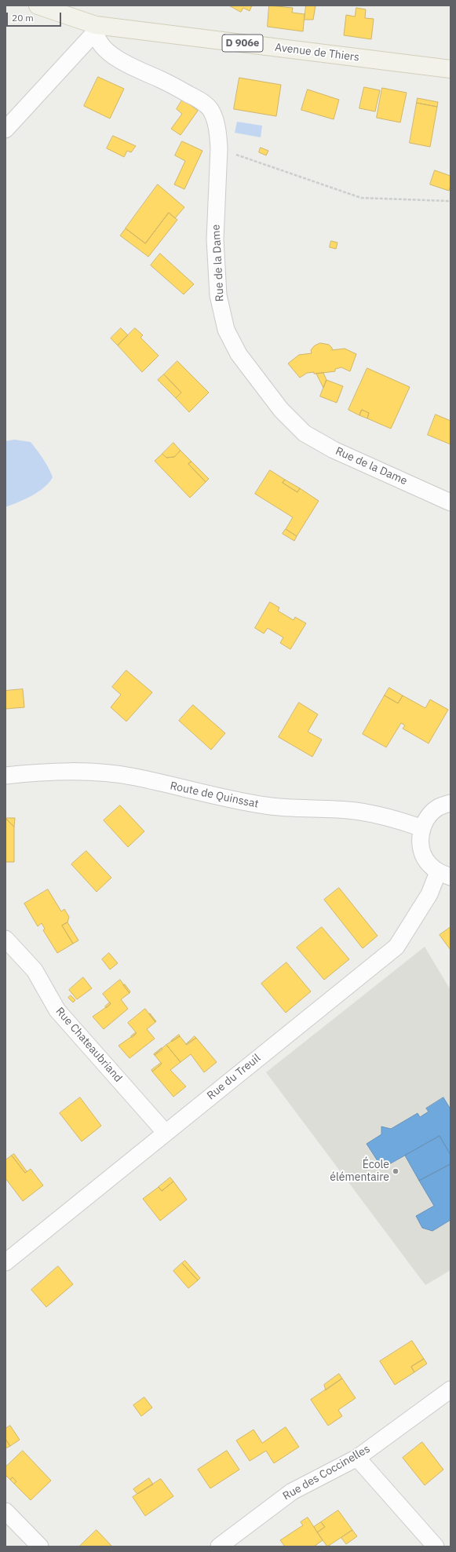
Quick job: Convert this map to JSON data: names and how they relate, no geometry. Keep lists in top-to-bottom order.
{
  "streets": {
    "main road": ["D 906e", "Avenue de Thiers"],
    "street": [
      "Rue de la Dame",
      "Route de Quinssat",
      "Rue Chateaubriand",
      "Rue du Treuil",
      "Rue des Coccinelles"
    ]
  },
  "crossings": [
    ["Avenue de Thiers", "Rue de la Dame"],
    ["Rue Chateaubriand", "Rue du Treuil"]
  ],
  "places": ["École élémentaire"],
  "scale_bar": "20 m"
}
